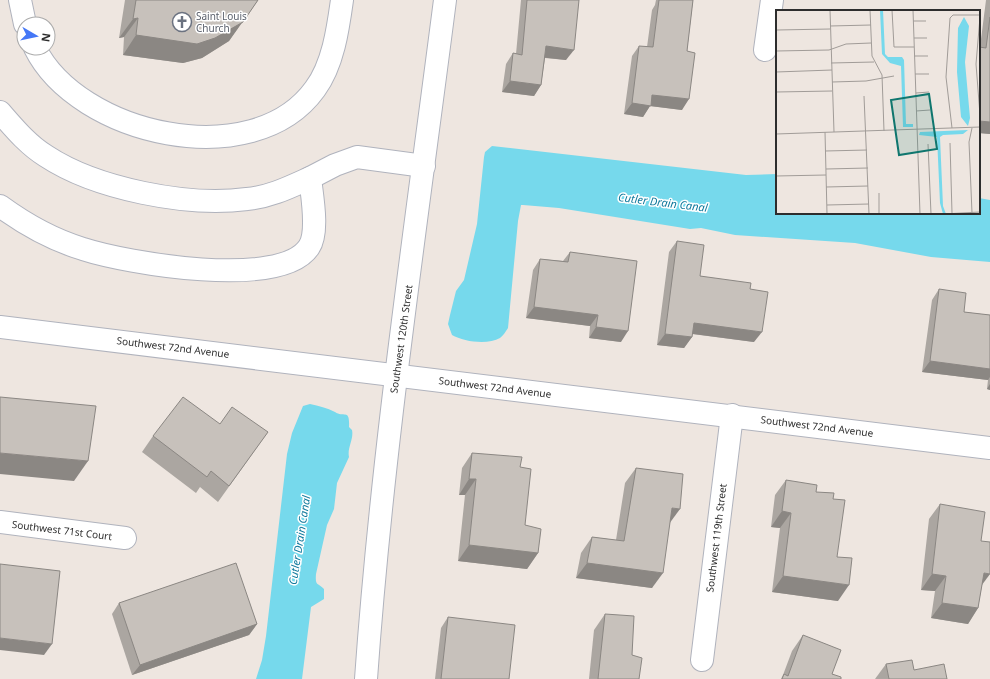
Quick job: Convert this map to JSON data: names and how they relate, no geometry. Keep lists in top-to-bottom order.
{
  "streets": {
    "street": [
      "Southwest 120th Street",
      "Southwest 72nd Avenue",
      "Southwest 71st Court",
      "Southwest 119th Street"
    ]
  },
  "crossings": [
    ["Southwest 120th Street", "Southwest 72nd Avenue"],
    ["Southwest 72nd Avenue", "Southwest 119th Street"]
  ],
  "water": ["Cutler Drain Canal"],
  "places": {
    "church": ["Saint Louis Church"]
  },
  "north": "right"
}
